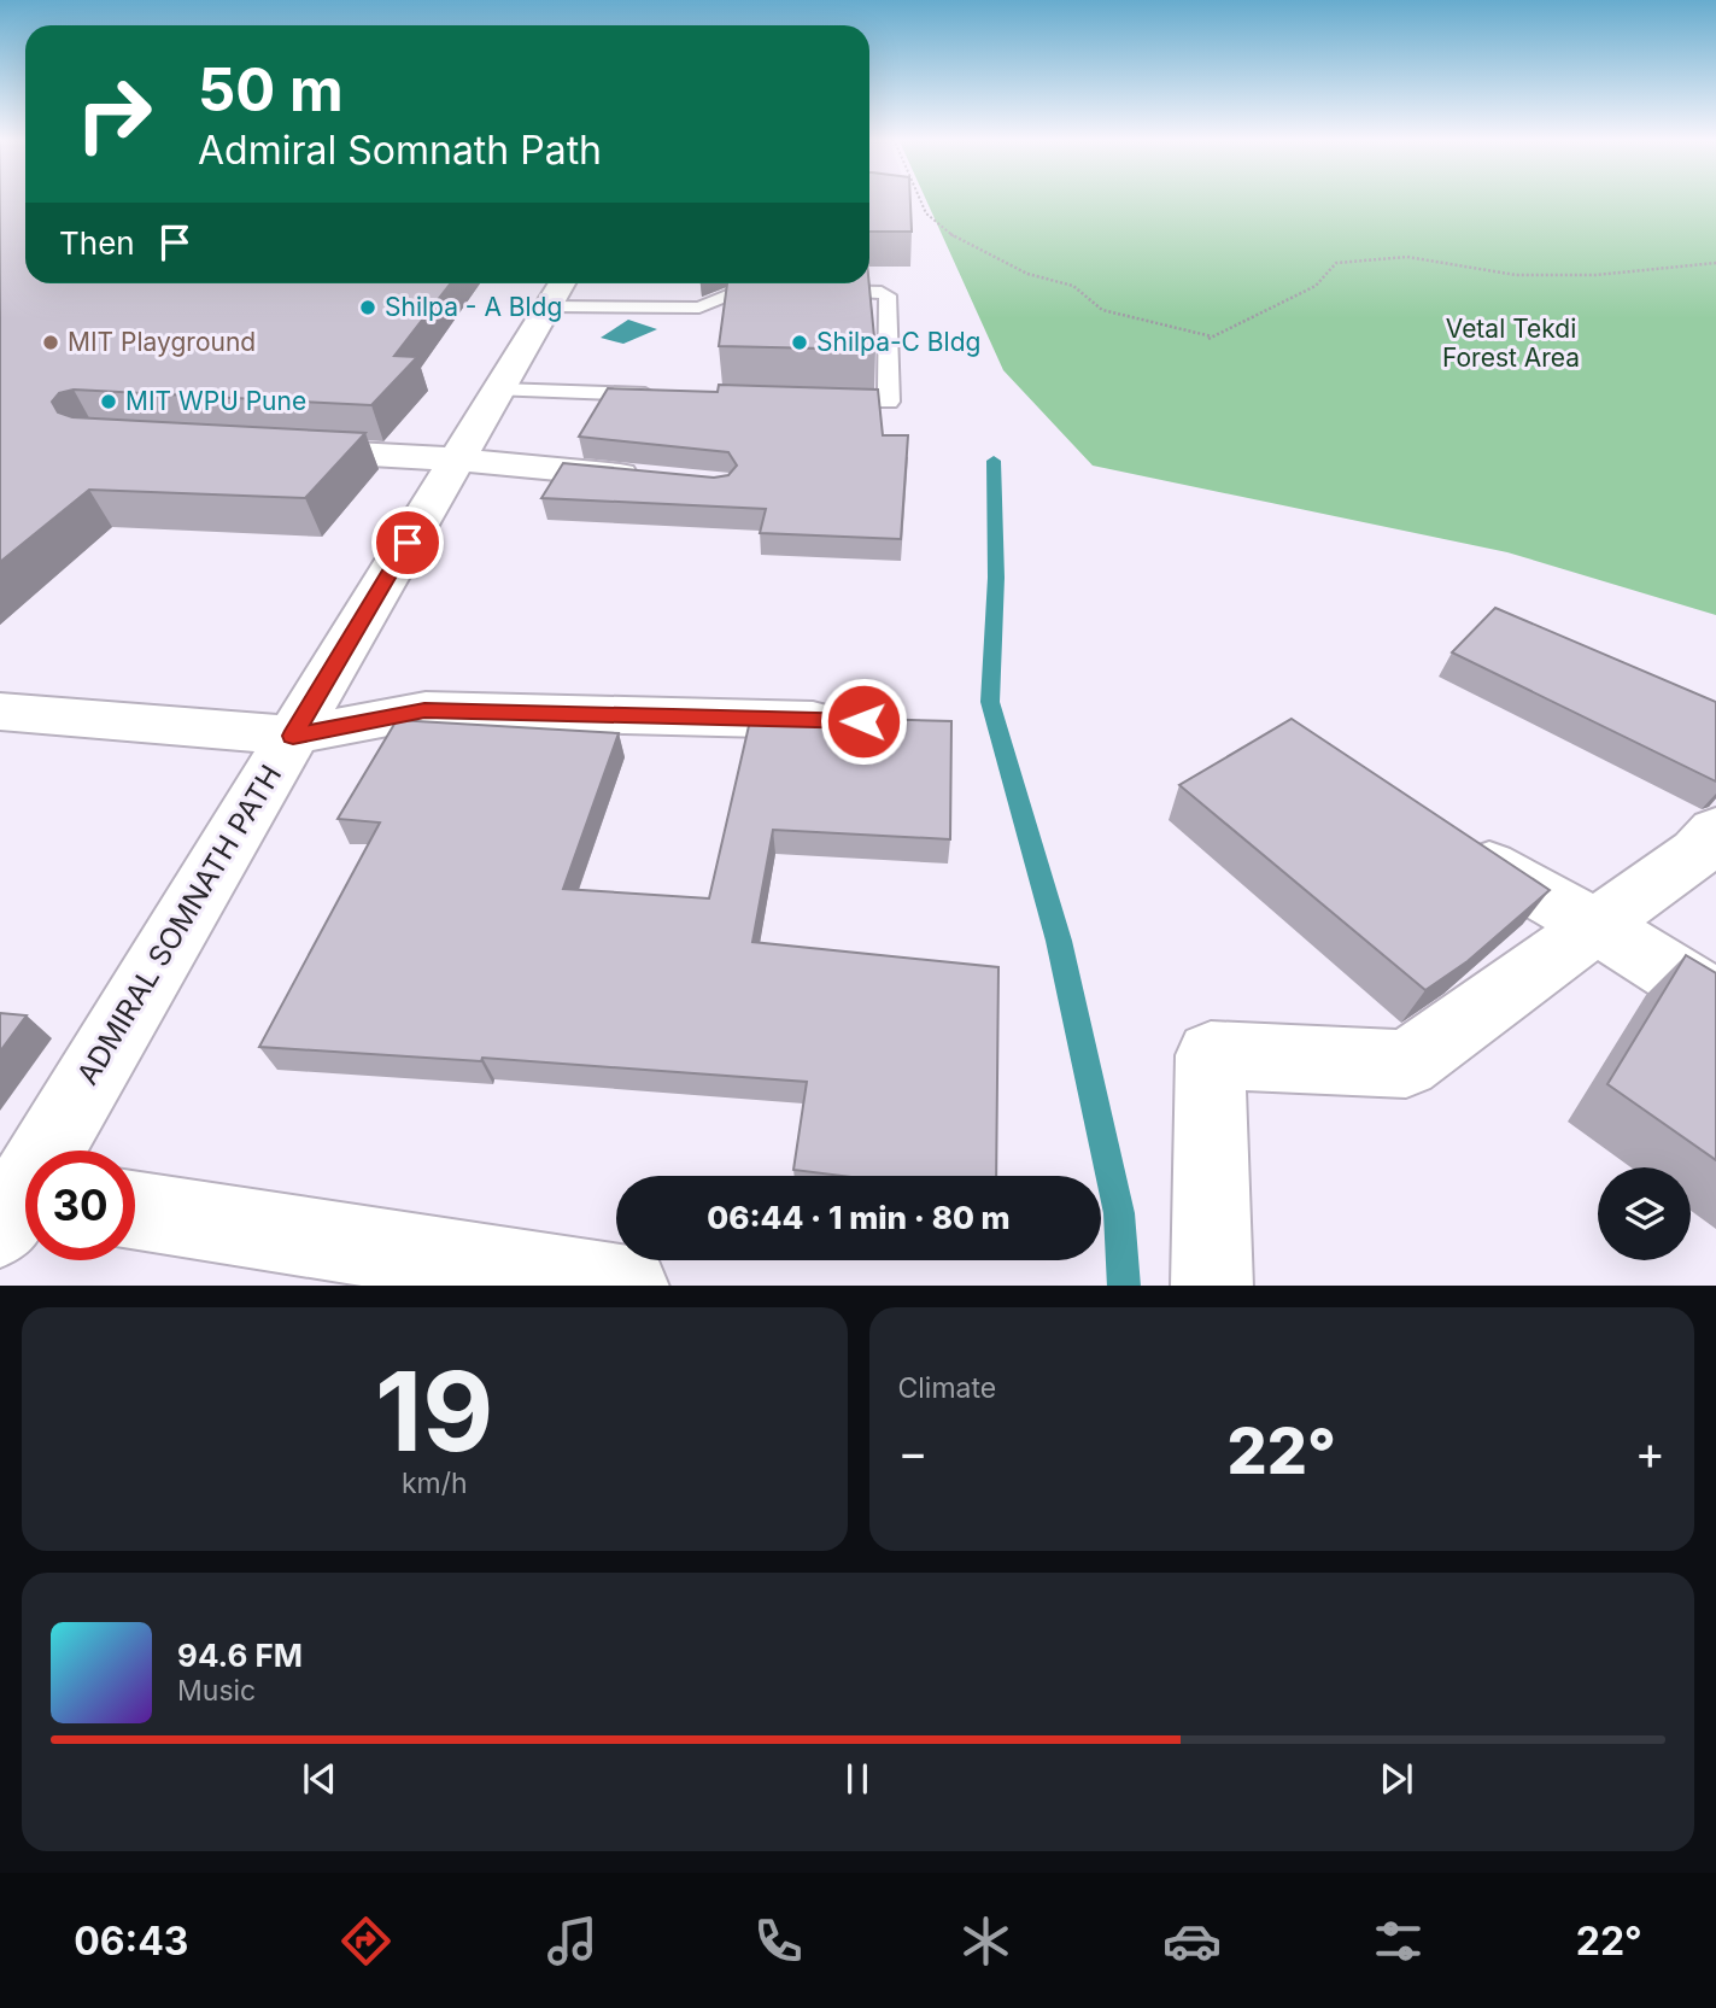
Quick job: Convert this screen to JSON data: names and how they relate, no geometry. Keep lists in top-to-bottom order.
{
  "streets": {
    "street": ["ADMIRAL SOMNATH PATH"]
  },
  "parks": ["Vetal Tekdi Forest Area"],
  "places": [
    "Shilpa - A Bldg",
    "MIT Playground",
    "Shilpa-C Bldg",
    "MIT WPU Pune"
  ],
  "page": {
    "turn": ["50 m", "Admiral Somnath Path"],
    "then": "Then",
    "limit": "30",
    "trip": "06:44 · 1 min · 80 m",
    "tile": [
      ["19", "km/h"],
      "Climate"
    ],
    "heat": ["−", "22°", "+"],
    "song": ["94.6 FM", "Music"],
    "tabs": ["06:43", "22°"]
  }
}
